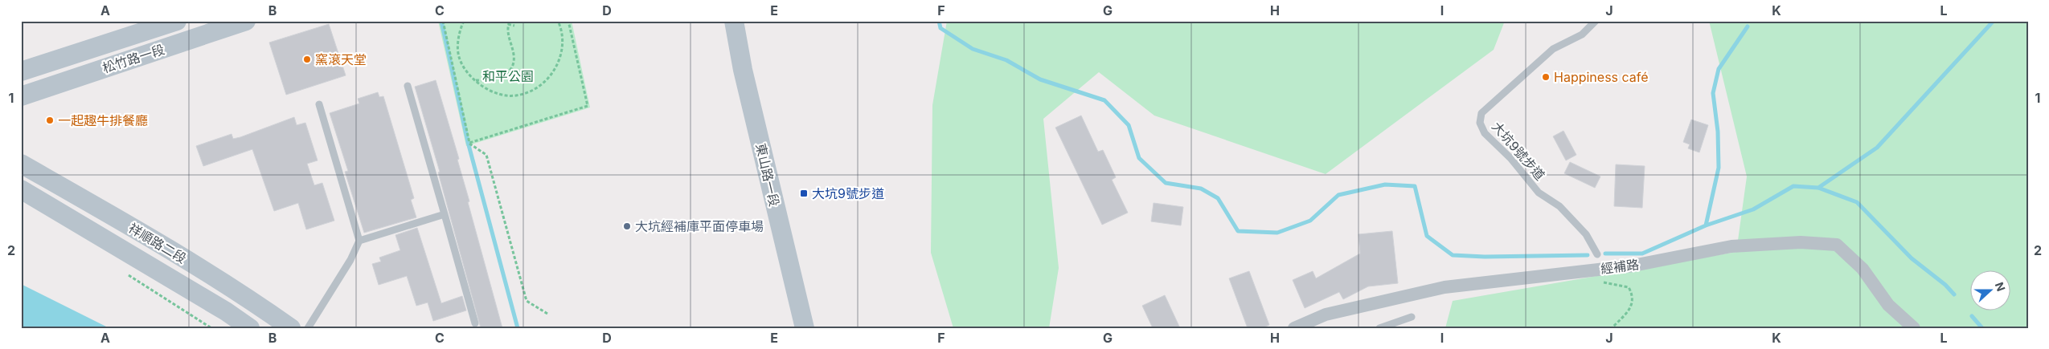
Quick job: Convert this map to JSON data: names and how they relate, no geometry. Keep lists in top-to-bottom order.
{
  "streets": {
    "street": [
      "松竹路一段",
      "東山路一段",
      "祥順路二段",
      "經補路"
    ],
    "lane": ["大坑9號步道"]
  },
  "parks": ["和平公園"],
  "places": {
    "other": [
      "窯滾天堂",
      "Happiness café",
      "一起趣牛排餐廳",
      "大坑經補庫平面停車場"
    ],
    "transit": ["大坑9號步道"]
  },
  "north": "right",
  "grid": {
    "columns": [
      "A",
      "B",
      "C",
      "D",
      "E",
      "F",
      "G",
      "H",
      "I",
      "J",
      "K",
      "L"
    ],
    "rows": ["1", "2"]
  }
}
